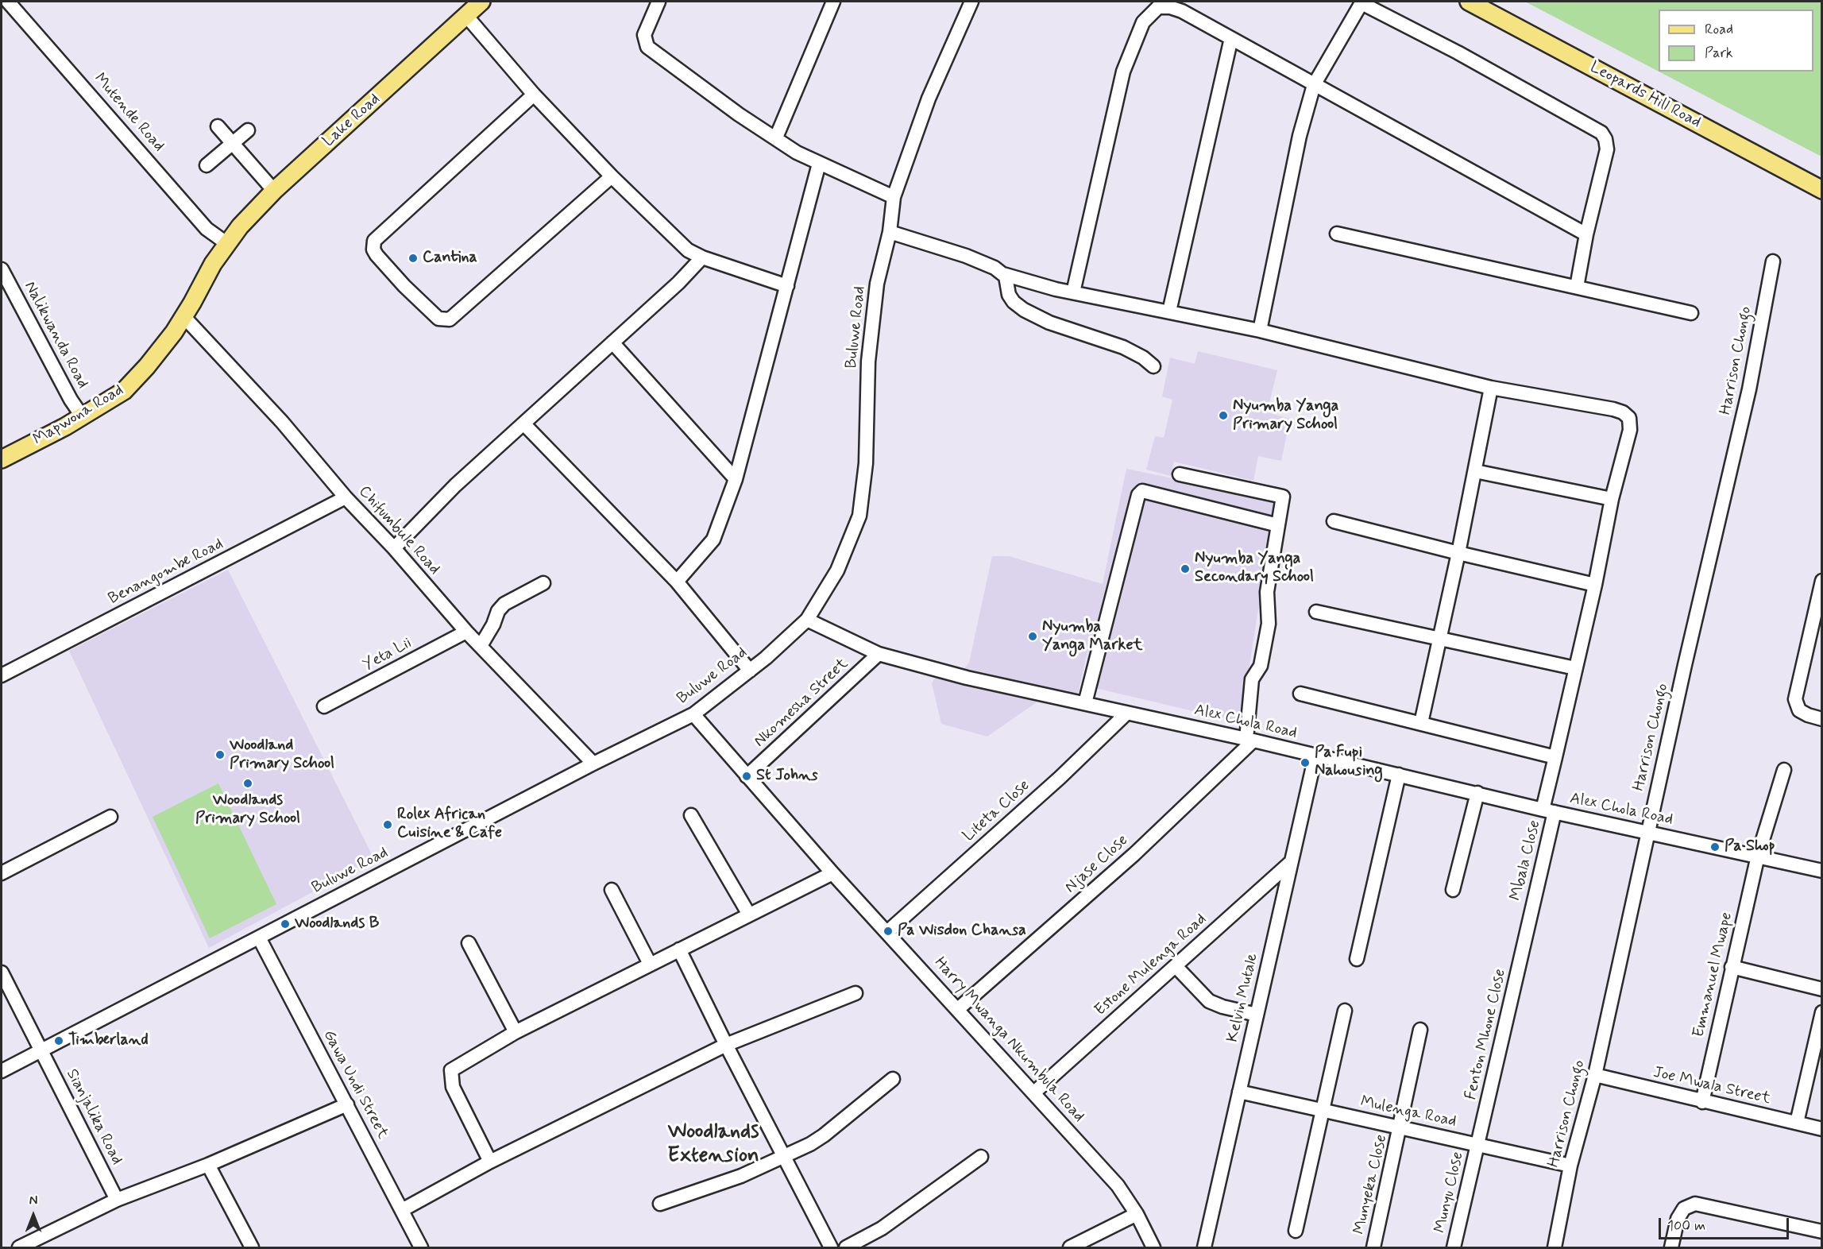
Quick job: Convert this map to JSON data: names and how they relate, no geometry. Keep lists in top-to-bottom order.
{
  "streets": {
    "main road": ["Leopards Hill Road", "Lake Road", "Mapwona Road"],
    "street": [
      "Mutende Road",
      "Buluwe Road",
      "Nalikwanda Road",
      "Harrison Chongo",
      "Chifumbule Road",
      "Benangombe Road",
      "Yeta Lii",
      "Nkomesha Street",
      "Alex Chola Road",
      "Liteta Close",
      "Mbala Close",
      "Njase Close",
      "Estone Mulenga Road",
      "Emmanuel Mwape",
      "Kelvin Mutale",
      "Fenton Mhone Close",
      "Harry Mwanga Nkumbula Road",
      "Gawa Undi Street",
      "Joe Mwala Street",
      "Mulenga Road",
      "Sianjalika Road",
      "Munyeka Close",
      "Munyu Close"
    ]
  },
  "crossings": [
    ["Mutende Road", "Lake Road"],
    ["Mutende Road", "Mapwona Road"],
    ["Lake Road", "Mapwona Road"],
    ["Buluwe Road", "Chifumbule Road"],
    ["Buluwe Road", "Alex Chola Road"],
    ["Buluwe Road", "Harry Mwanga Nkumbula Road"],
    ["Buluwe Road", "Gawa Undi Street"],
    ["Buluwe Road", "Sianjalika Road"],
    ["Nalikwanda Road", "Mapwona Road"],
    ["Harrison Chongo", "Alex Chola Road"],
    ["Harrison Chongo", "Joe Mwala Street"],
    ["Harrison Chongo", "Mulenga Road"],
    ["Mapwona Road", "Chifumbule Road"],
    ["Chifumbule Road", "Benangombe Road"],
    ["Chifumbule Road", "Yeta Lii"],
    ["Nkomesha Street", "Alex Chola Road"],
    ["Nkomesha Street", "Harry Mwanga Nkumbula Road"],
    ["Alex Chola Road", "Liteta Close"],
    ["Alex Chola Road", "Mbala Close"],
    ["Alex Chola Road", "Njase Close"],
    ["Alex Chola Road", "Emmanuel Mwape"],
    ["Alex Chola Road", "Kelvin Mutale"],
    ["Liteta Close", "Harry Mwanga Nkumbula Road"],
    ["Mbala Close", "Fenton Mhone Close"],
    ["Njase Close", "Harry Mwanga Nkumbula Road"],
    ["Estone Mulenga Road", "Kelvin Mutale"],
    ["Estone Mulenga Road", "Harry Mwanga Nkumbula Road"],
    ["Emmanuel Mwape", "Joe Mwala Street"],
    ["Kelvin Mutale", "Mulenga Road"],
    ["Fenton Mhone Close", "Mulenga Road"],
    ["Fenton Mhone Close", "Munyu Close"],
    ["Mulenga Road", "Munyeka Close"],
    ["Mulenga Road", "Munyu Close"]
  ],
  "districts": ["Woodlands Extension"],
  "places": [
    "Cantina",
    "Nyumba Yanga Primary School",
    "Nyumba Yanga Secondary School",
    "Nyumba Yanga Market",
    "Woodland Primary School",
    "Pa Fupi Nahousing",
    "St Johns",
    "Woodlands Primary School",
    "Rolex African Cuisine & Cafe",
    "Pa Shop",
    "Woodlands B",
    "Pa Wisdon Chansa",
    "Timberland"
  ],
  "legend": ["Road", "Park"],
  "scale_bar": "100 m",
  "north": "top"
}
